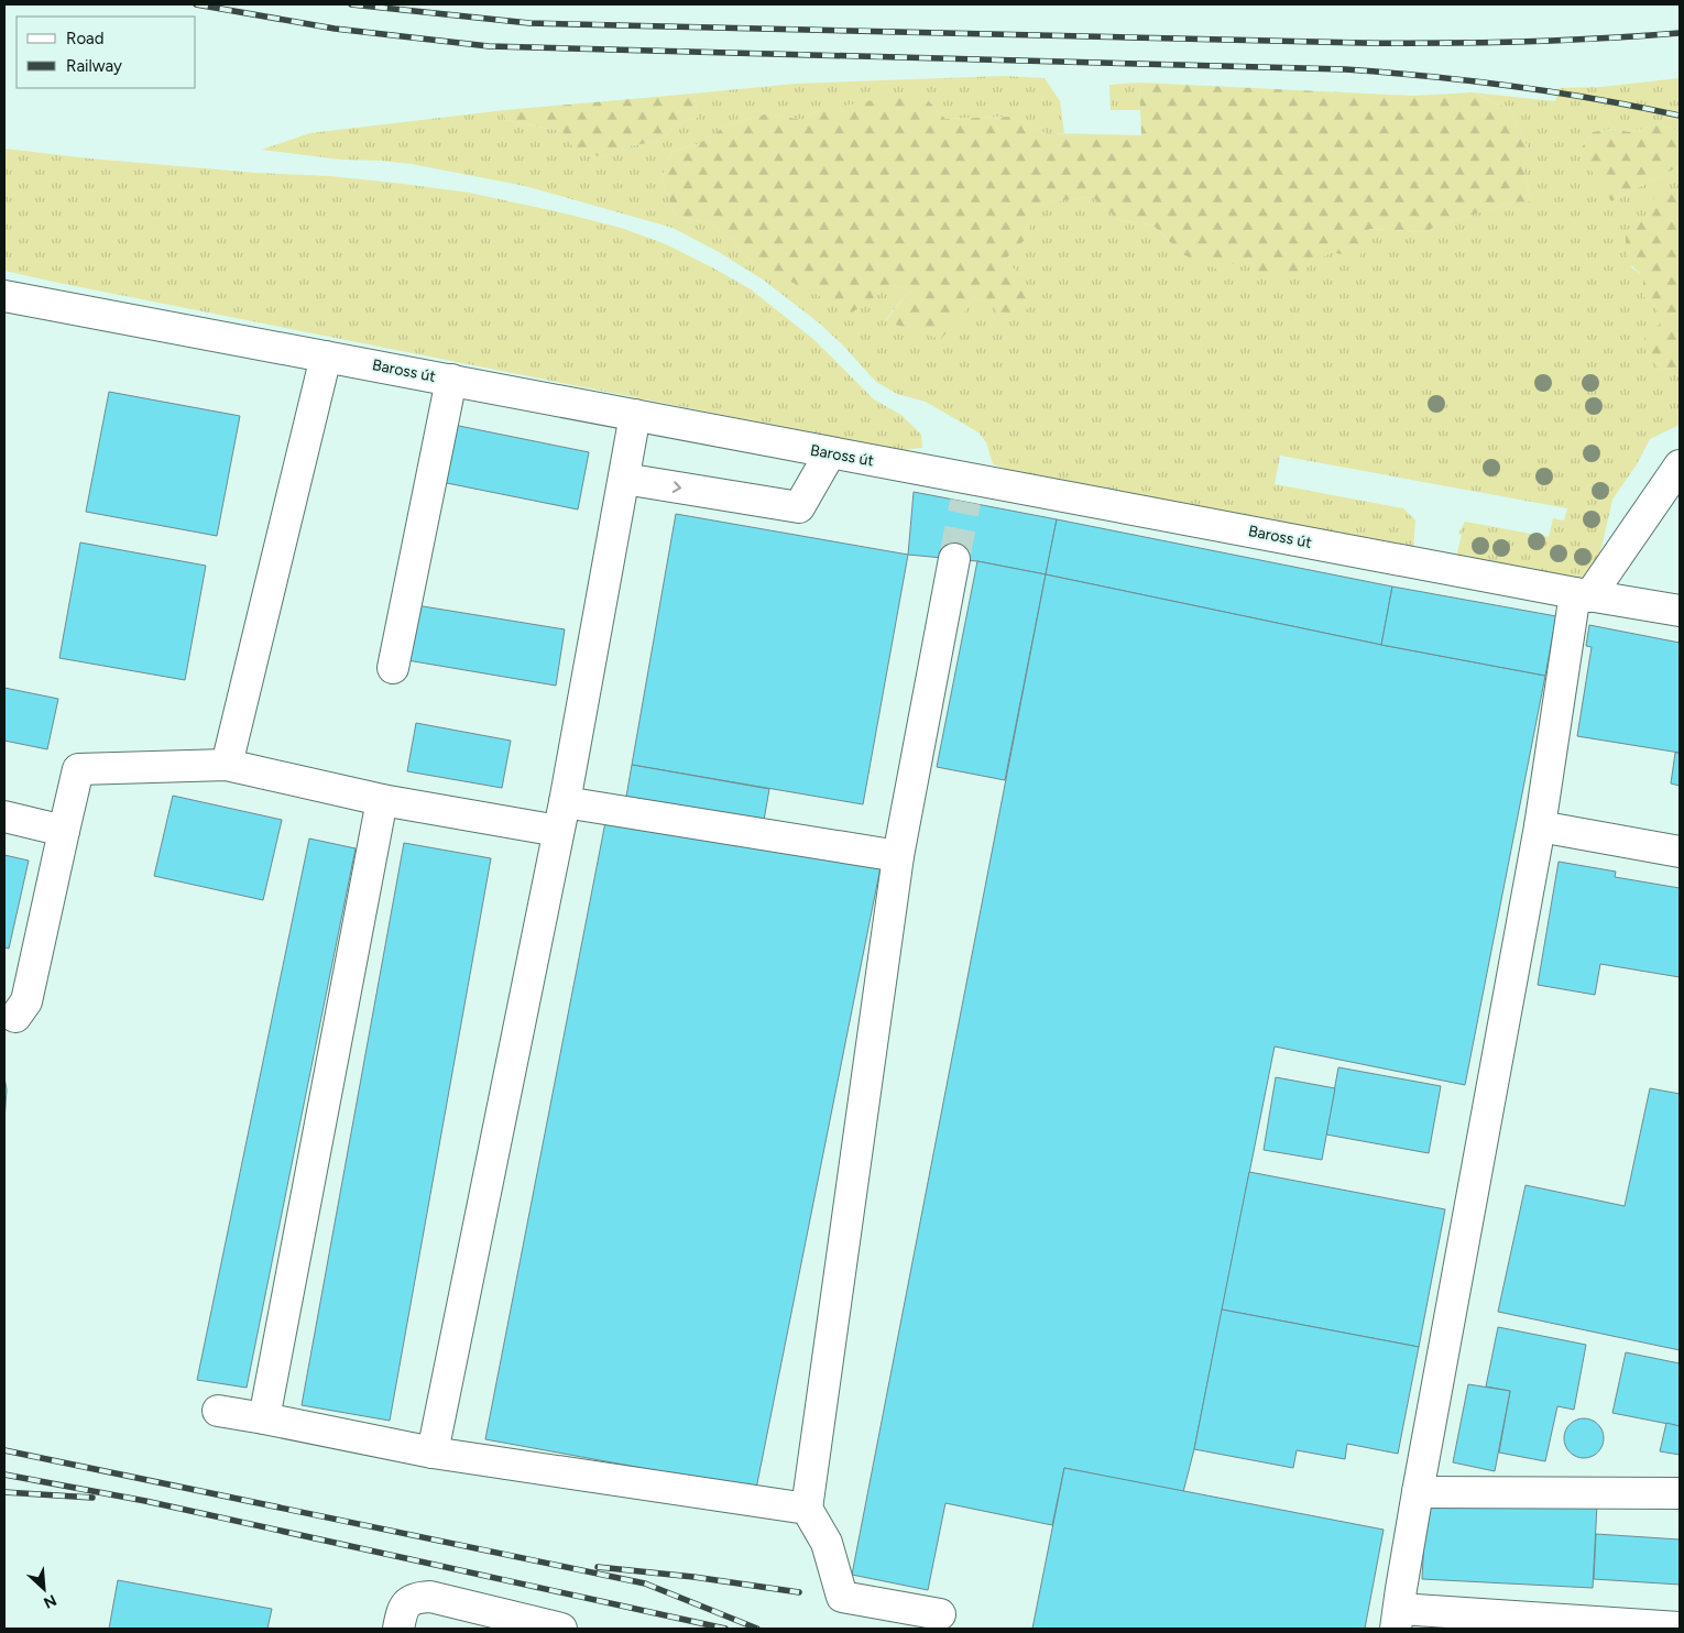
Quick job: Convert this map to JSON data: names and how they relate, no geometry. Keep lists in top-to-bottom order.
{
  "streets": {
    "street": ["Baross út"]
  },
  "legend": ["Road", "Railway"],
  "north": "bottom right"
}
